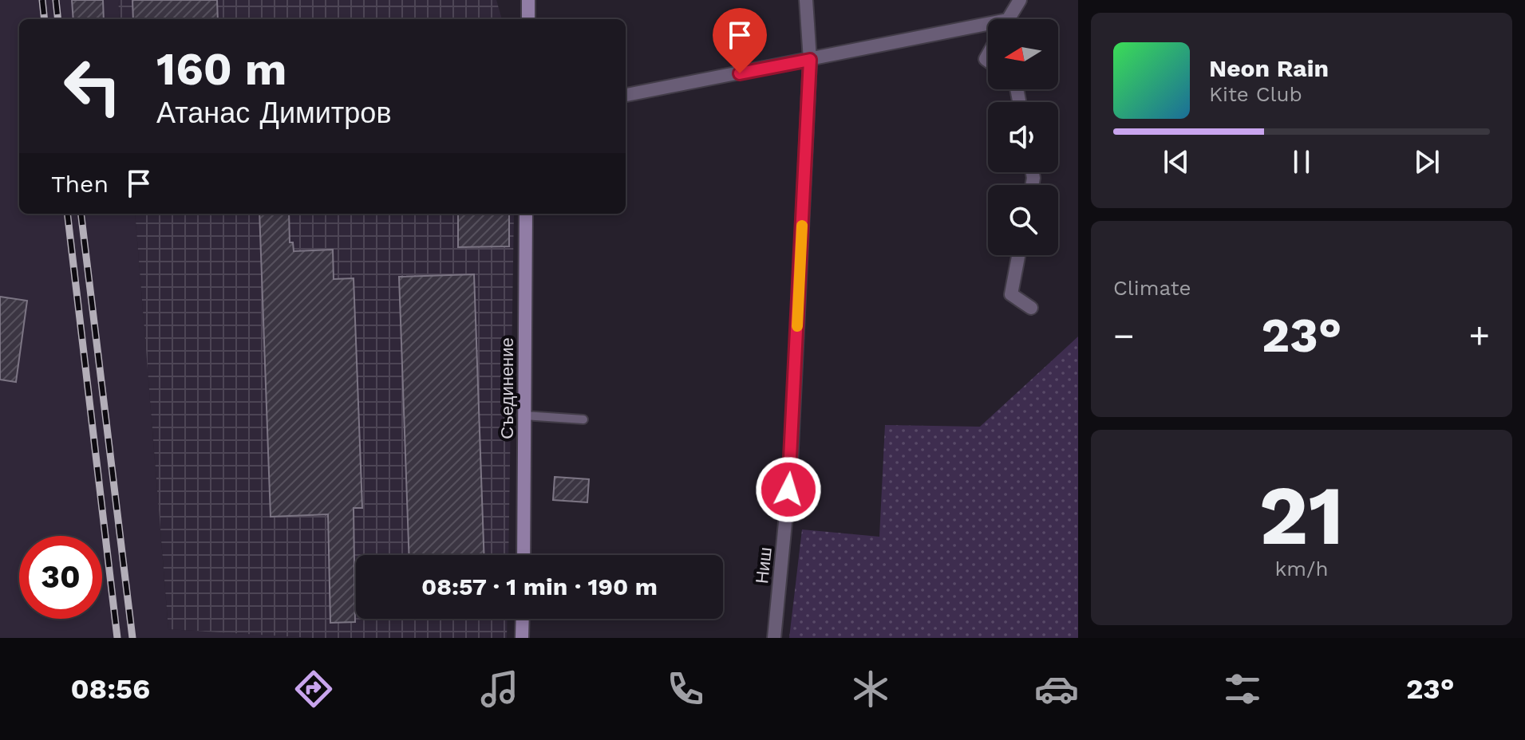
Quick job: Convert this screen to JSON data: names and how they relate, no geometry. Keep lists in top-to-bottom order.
{
  "streets": {
    "main road": ["Съединение"],
    "street": ["Ниш"]
  },
  "north": "left",
  "page": {
    "turn": ["160 m", "Атанас Димитров"],
    "song": ["Neon Rain", "Kite Club"],
    "then": "Then",
    "tile": [
      "Climate",
      ["21", "km/h"]
    ],
    "heat": ["−", "23°", "+"],
    "limit": "30",
    "trip": "08:57 · 1 min · 190 m",
    "tabs": ["08:56", "23°"]
  }
}
